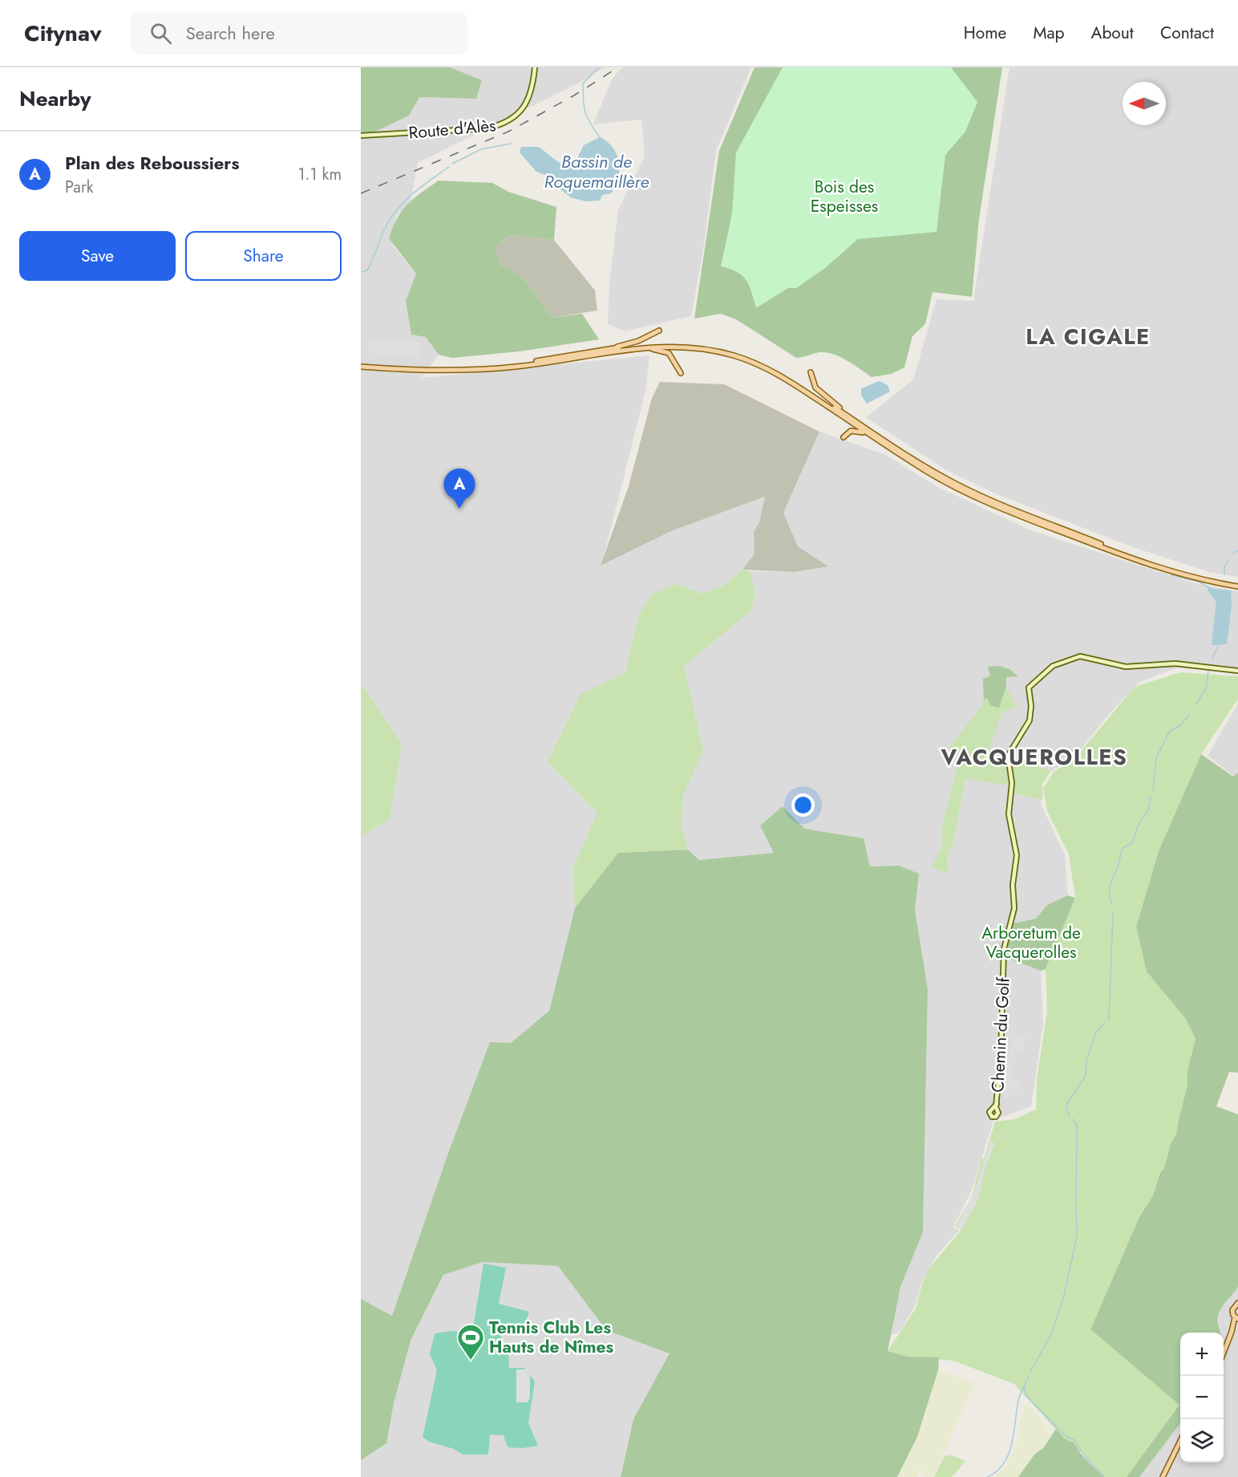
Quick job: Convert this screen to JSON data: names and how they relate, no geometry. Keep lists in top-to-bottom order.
{
  "streets": {
    "street": ["Route d'Alès", "Chemin du Golf"]
  },
  "districts": ["LA CIGALE", "VACQUEROLLES"],
  "water": ["Bassin de Roquemaillère"],
  "parks": ["Bois des Espeisses", "Arboretum de Vacquerolles"],
  "places": {
    "sports": ["Tennis Club Les Hauts de Nîmes"]
  },
  "north": "left",
  "page": {
    "header": "Citynav",
    "search": "Search here",
    "nav": [
      "Home",
      "Map",
      "About",
      "Contact"
    ],
    "heading": "Nearby",
    "list": [
      {
        "mark": "A",
        "name": "Plan des Reboussiers",
        "note": "Park",
        "value": "1.1 km"
      }
    ],
    "buttons": ["Save", "Share"],
    "pins": "A",
    "map_buttons": ["+", "−"]
  }
}
